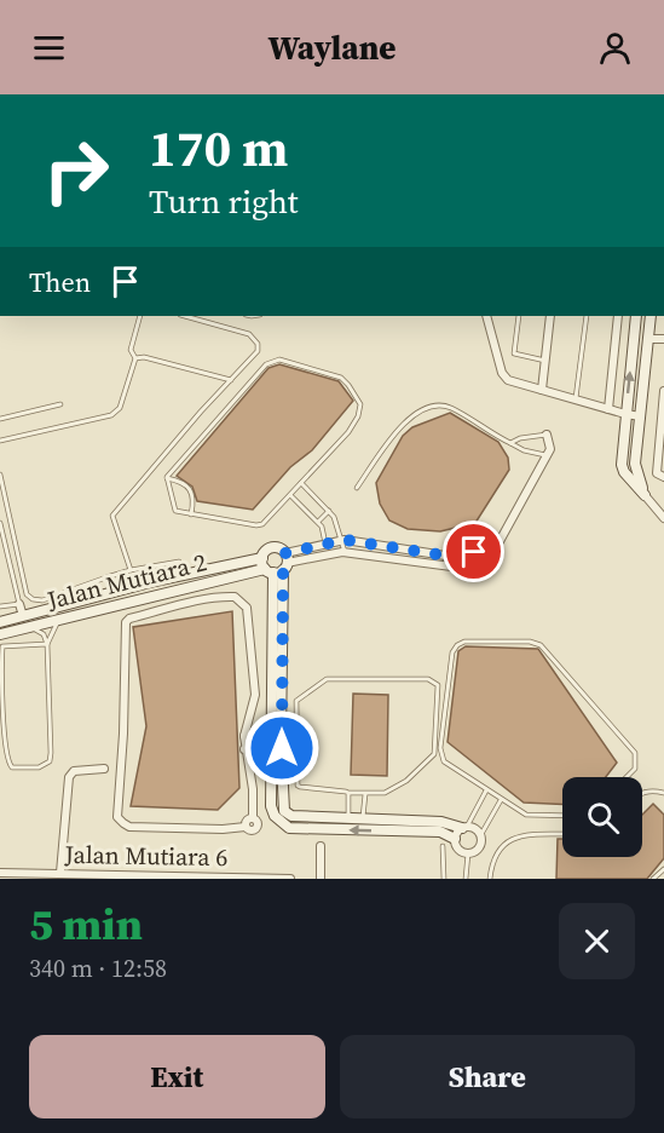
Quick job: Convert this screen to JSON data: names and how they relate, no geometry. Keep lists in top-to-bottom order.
{
  "streets": {
    "street": ["Jalan Mutiara 2", "Jalan Mutiara 6"]
  },
  "page": {
    "header": "Waylane",
    "turn": ["170 m", "Turn right"],
    "then": "Then",
    "heading": ["5 min", "340 m · 12:58"],
    "buttons": ["Exit", "Share"]
  }
}
